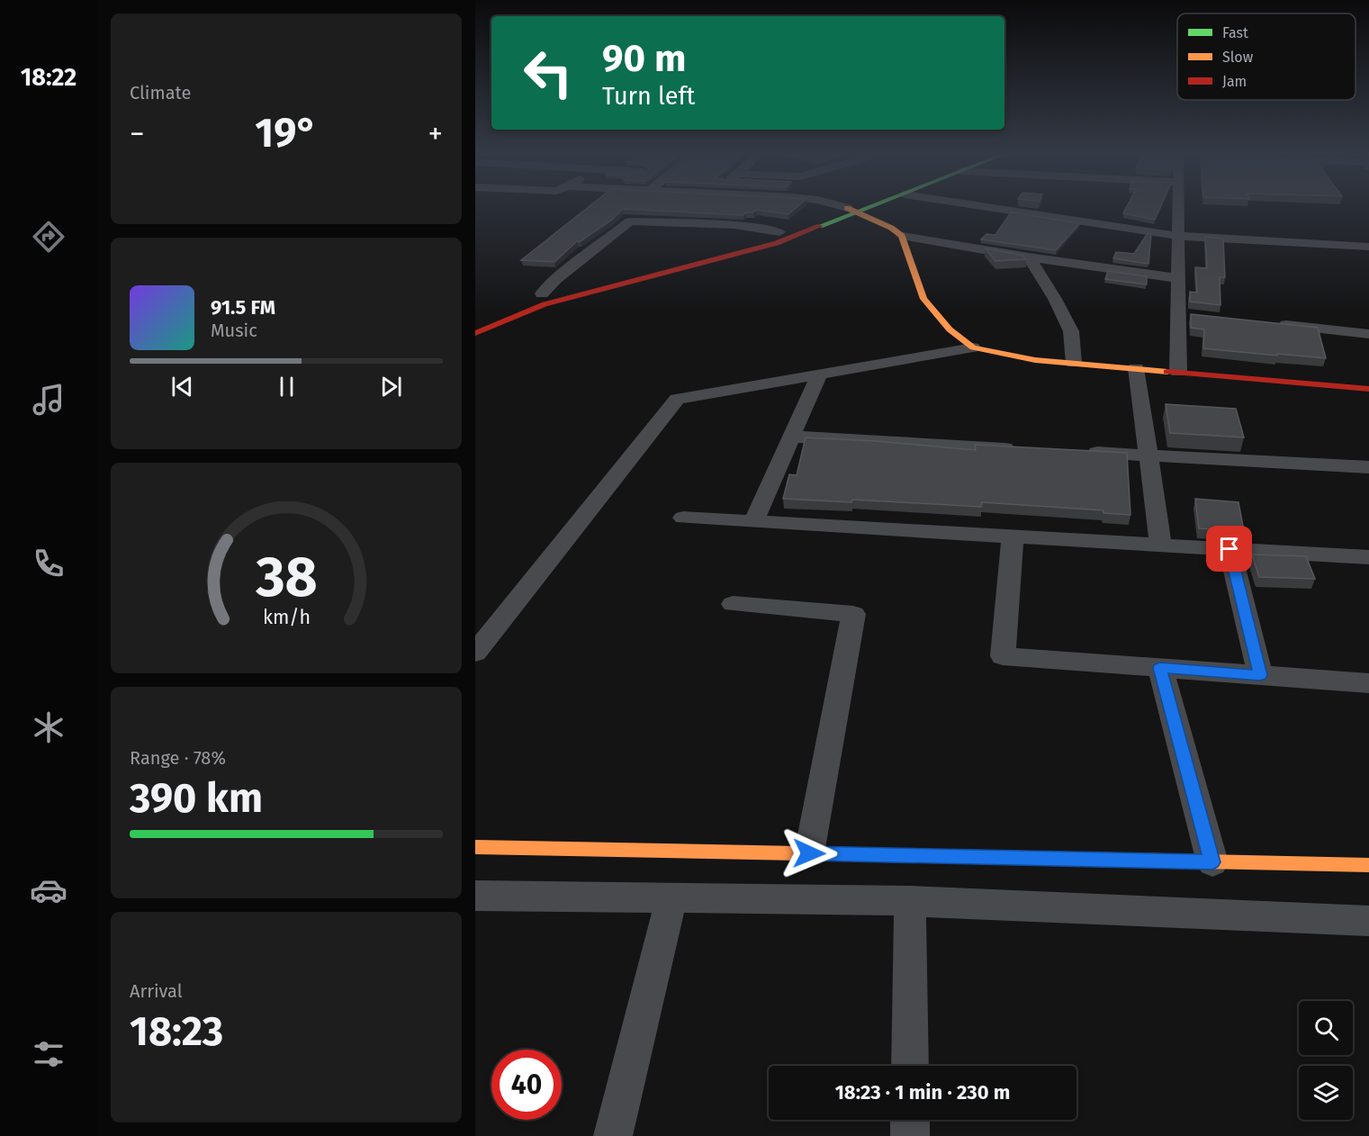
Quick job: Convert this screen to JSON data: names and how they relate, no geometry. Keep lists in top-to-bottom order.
{
  "legend": ["Fast", "Slow", "Jam"],
  "page": {
    "tabs": "18:22",
    "tile": [
      "Climate",
      ["Range · 78%", "390 km"],
      ["Arrival", "18:23"]
    ],
    "turn": ["90 m", "Turn left"],
    "heat": ["−", "19°", "+"],
    "song": ["91.5 FM", "Music"],
    "limit": "40",
    "trip": "18:23 · 1 min · 230 m",
    "gauge": ["38", "km/h"]
  }
}
